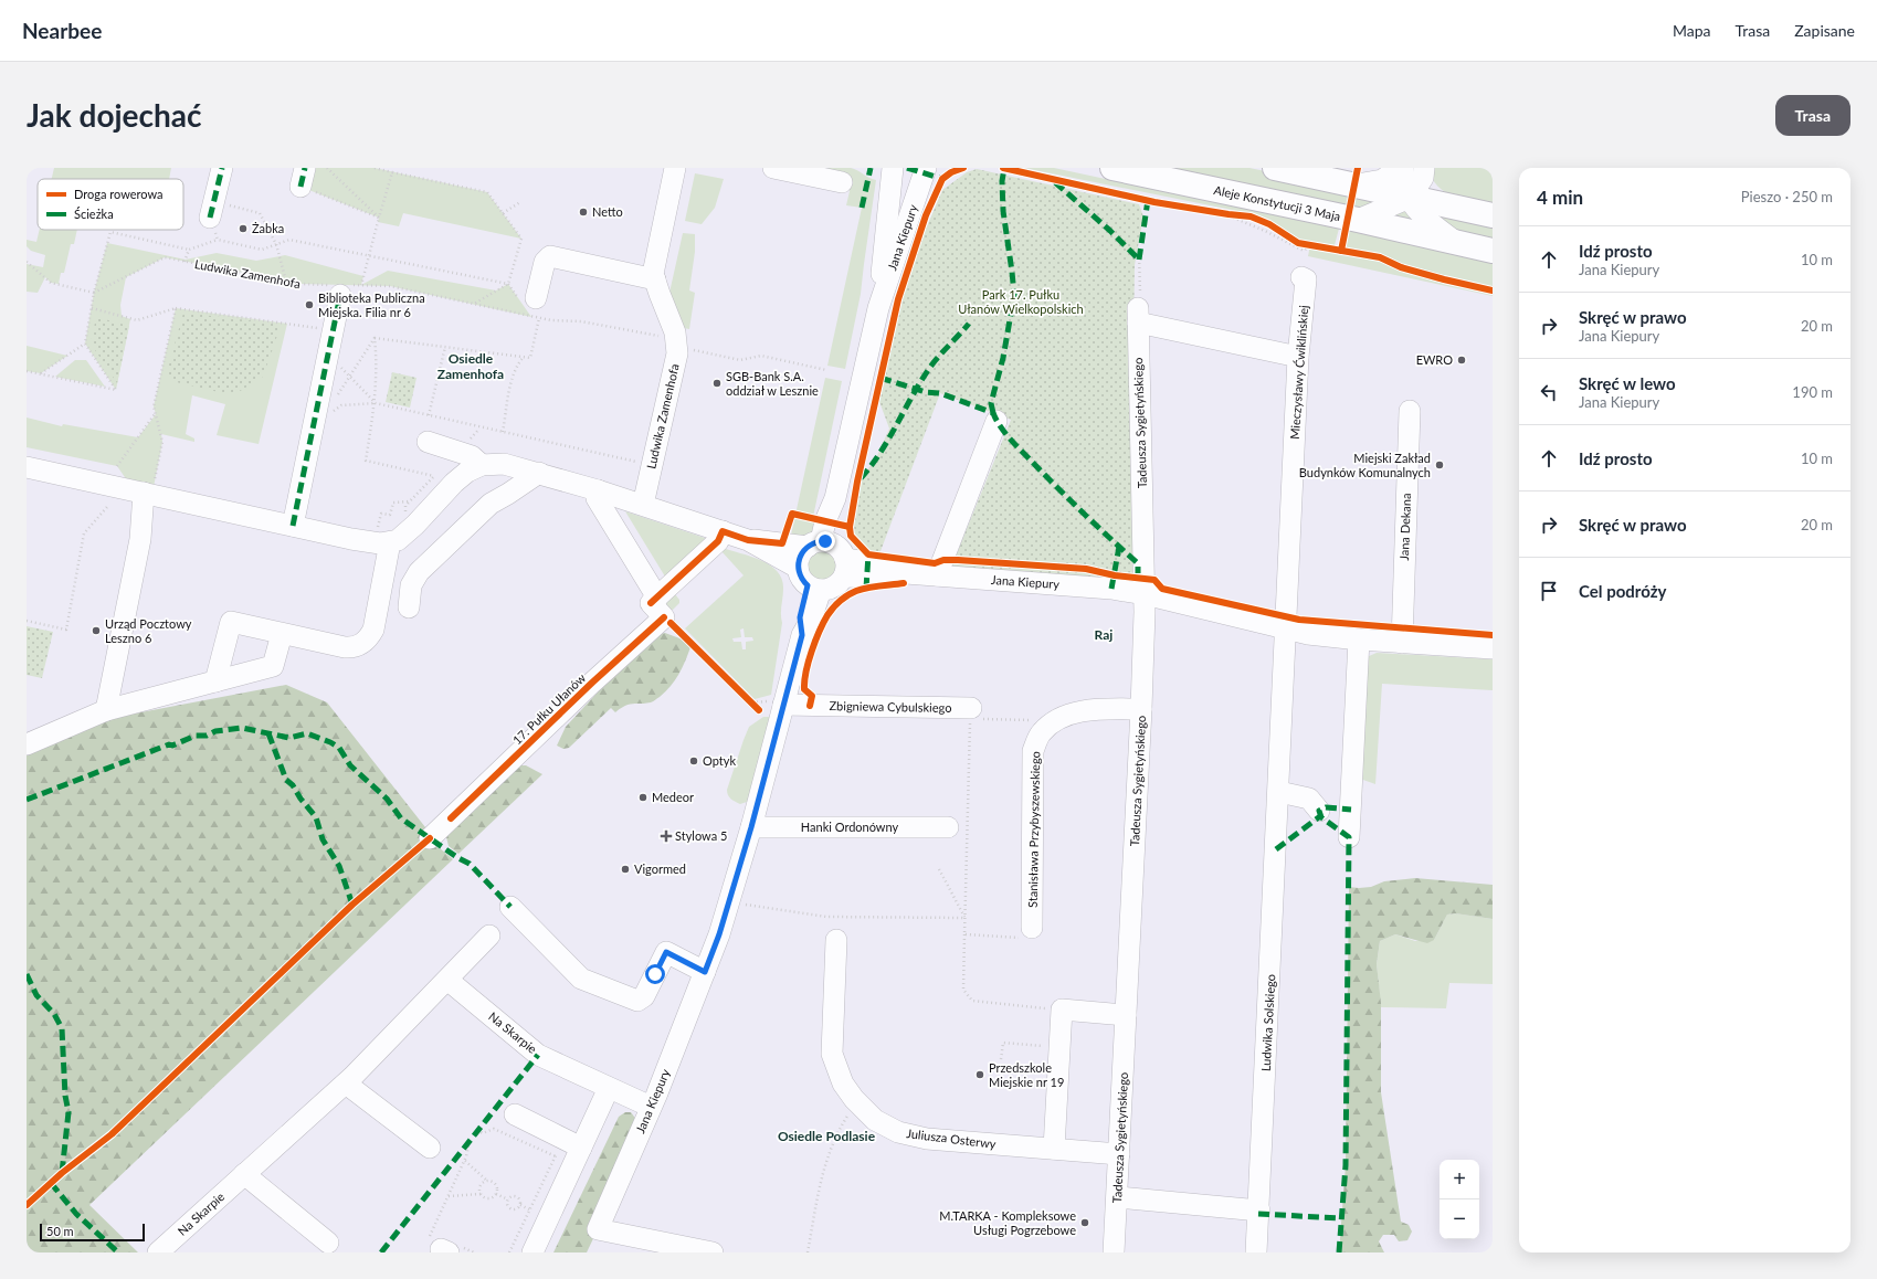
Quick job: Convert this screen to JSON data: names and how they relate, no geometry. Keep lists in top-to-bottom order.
{
  "streets": {
    "main road": ["Aleje Konstytucji 3 Maja"],
    "street": [
      "Jana Kiepury",
      "Ludwika Zamenhofa",
      "Mieczysławy Ćwiklińskiej",
      "Tadeusza Sygietyńskiego",
      "Jana Dekana",
      "Zbigniewa Cybulskiego",
      "17. Pułku Ułanów",
      "Hanki Ordonówny",
      "Stanisława Przybyszewskiego",
      "Ludwika Solskiego",
      "Na Skarpie",
      "Juliusza Osterwy"
    ]
  },
  "crossings": [
    ["Jana Kiepury", "Tadeusza Sygietyńskiego"],
    ["Jana Kiepury", "Zbigniewa Cybulskiego"],
    ["Jana Kiepury", "Hanki Ordonówny"],
    ["Jana Kiepury", "Na Skarpie"],
    ["Mieczysławy Ćwiklińskiej", "Tadeusza Sygietyńskiego"],
    ["Mieczysławy Ćwiklińskiej", "Ludwika Solskiego"],
    ["Tadeusza Sygietyńskiego", "Stanisława Przybyszewskiego"],
    ["Tadeusza Sygietyńskiego", "Juliusza Osterwy"]
  ],
  "districts": ["Osiedle Zamenhofa", "Raj", "Osiedle Podlasie"],
  "parks": ["Park 17. Pułku Ułanów Wielkopolskich"],
  "places": {
    "other": [
      "Netto",
      "Żabka",
      "Biblioteka Publiczna Miejska. Filia nr 6",
      "EWRO",
      "SGB-Bank S.A. oddział w Lesznie",
      "Miejski Zakład Budynków Komunalnych",
      "Urząd Pocztowy Leszno 6",
      "Optyk",
      "Medeor",
      "Vigormed",
      "Przedszkole Miejskie nr 19",
      "M.TARKA - Kompleksowe Usługi Pogrzebowe"
    ],
    "health": ["Stylowa 5"]
  },
  "legend": ["Droga rowerowa", "Ścieżka"],
  "scale_bar": "50 m",
  "page": {
    "header": "Nearbee",
    "nav": ["Mapa", "Trasa", "Zapisane"],
    "buttons": "Trasa",
    "title": "Jak dojechać",
    "heading": ["4 min", "Pieszo · 250 m"],
    "list": [
      ["Idź prosto", "Jana Kiepury", "10 m"],
      ["Skręć w prawo", "Jana Kiepury", "20 m"],
      ["Skręć w lewo", "Jana Kiepury", "190 m"],
      ["Idź prosto", "10 m"],
      ["Skręć w prawo", "20 m"],
      "Cel podróży"
    ],
    "map_buttons": ["+", "−"],
    "scale": "50 m"
  }
}
